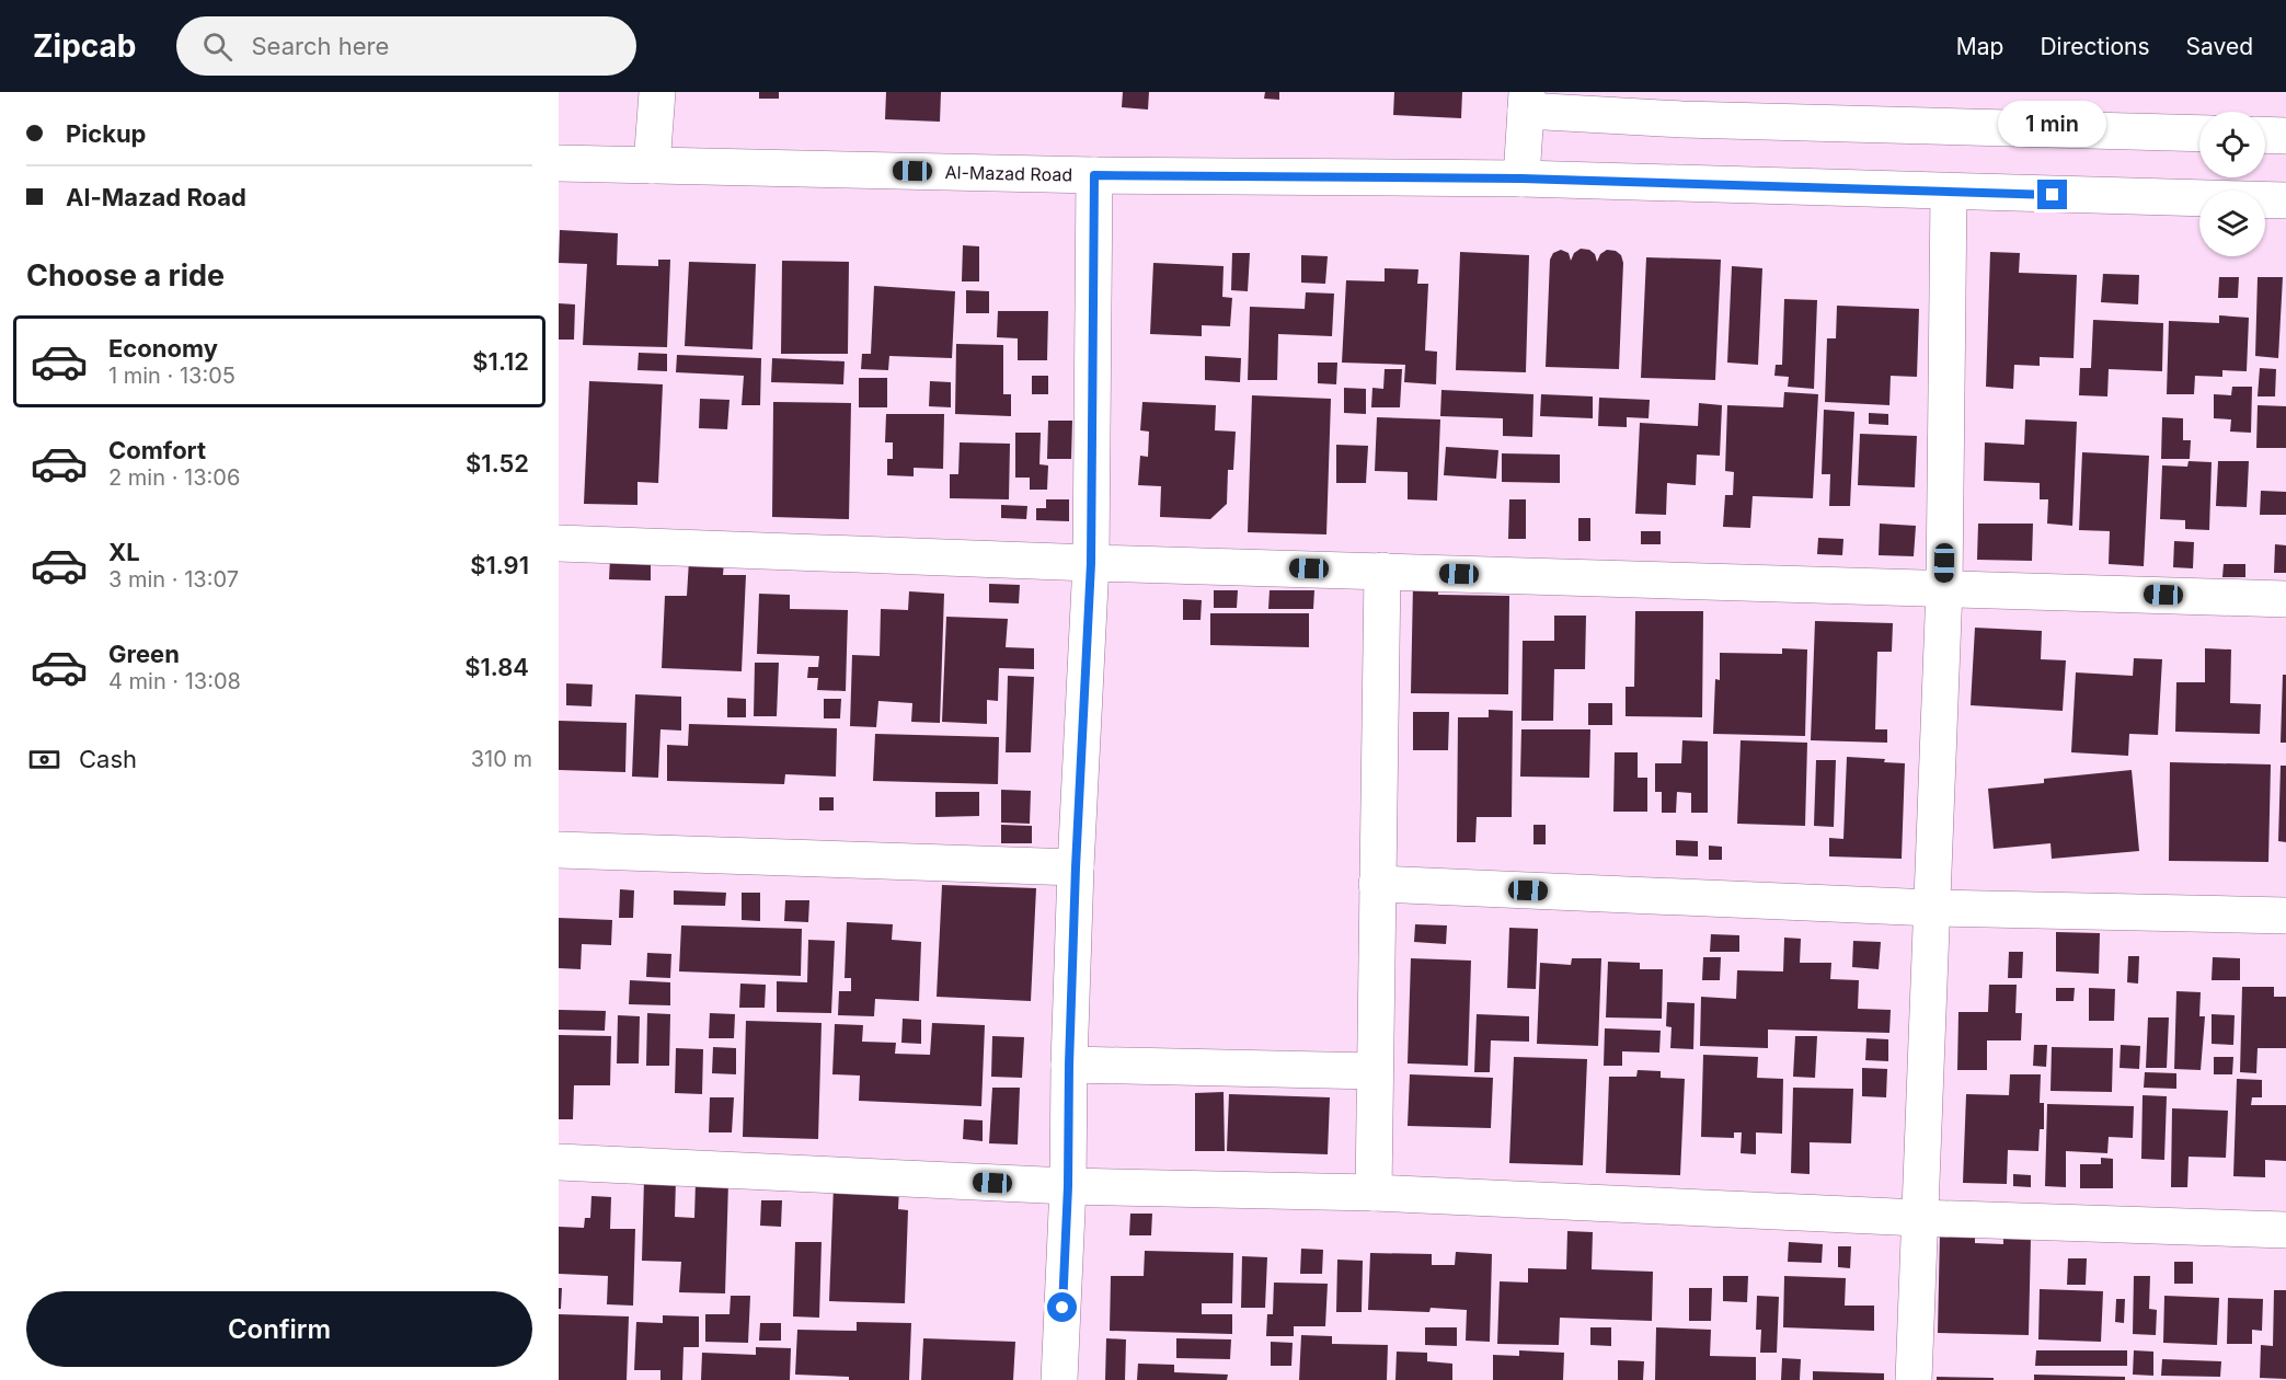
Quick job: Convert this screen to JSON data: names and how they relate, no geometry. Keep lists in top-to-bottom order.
{
  "streets": {
    "street": ["Al-Mazad Road"]
  },
  "page": {
    "header": "Zipcab",
    "search": "Search here",
    "nav": ["Map", "Directions", "Saved"],
    "banner": ["Pickup", "Al-Mazad Road"],
    "bubble": "1 min",
    "heading": "Choose a ride",
    "list": [
      {
        "name": "Economy",
        "note": "1 min · 13:05",
        "value": "$1.12"
      },
      {
        "name": "Comfort",
        "note": "2 min · 13:06",
        "value": "$1.52"
      },
      {
        "name": "XL",
        "note": "3 min · 13:07",
        "value": "$1.91"
      },
      {
        "name": "Green",
        "note": "4 min · 13:08",
        "value": "$1.84"
      }
    ],
    "pay": ["Cash", "310 m"],
    "buttons": "Confirm"
  }
}
